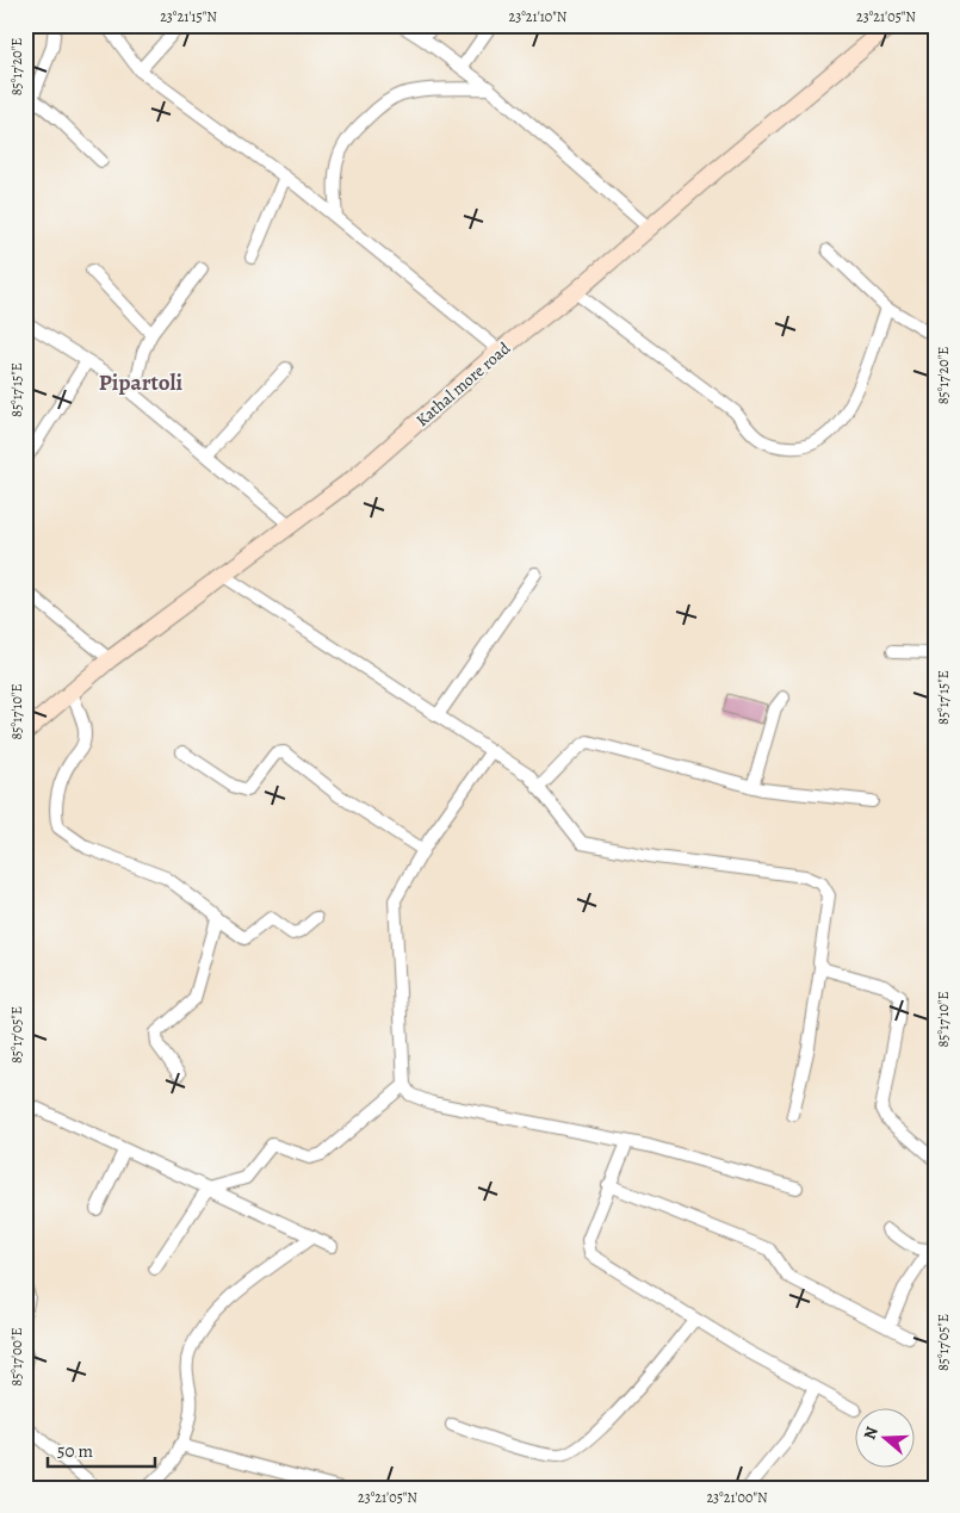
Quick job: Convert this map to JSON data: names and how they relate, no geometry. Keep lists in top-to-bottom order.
{
  "streets": {
    "main road": ["Kathal more road"]
  },
  "districts": ["Pipartoli"],
  "scale_bar": "50 m",
  "north": "left",
  "coordinates": [
    "23°21'15\"N",
    "23°21'10\"N",
    "23°21'05\"N",
    "85°17'20\"E",
    "85°17'15\"E",
    "85°17'10\"E",
    "85°17'05\"E",
    "85°17'00\"E",
    "23°21'00\"N"
  ]
}
